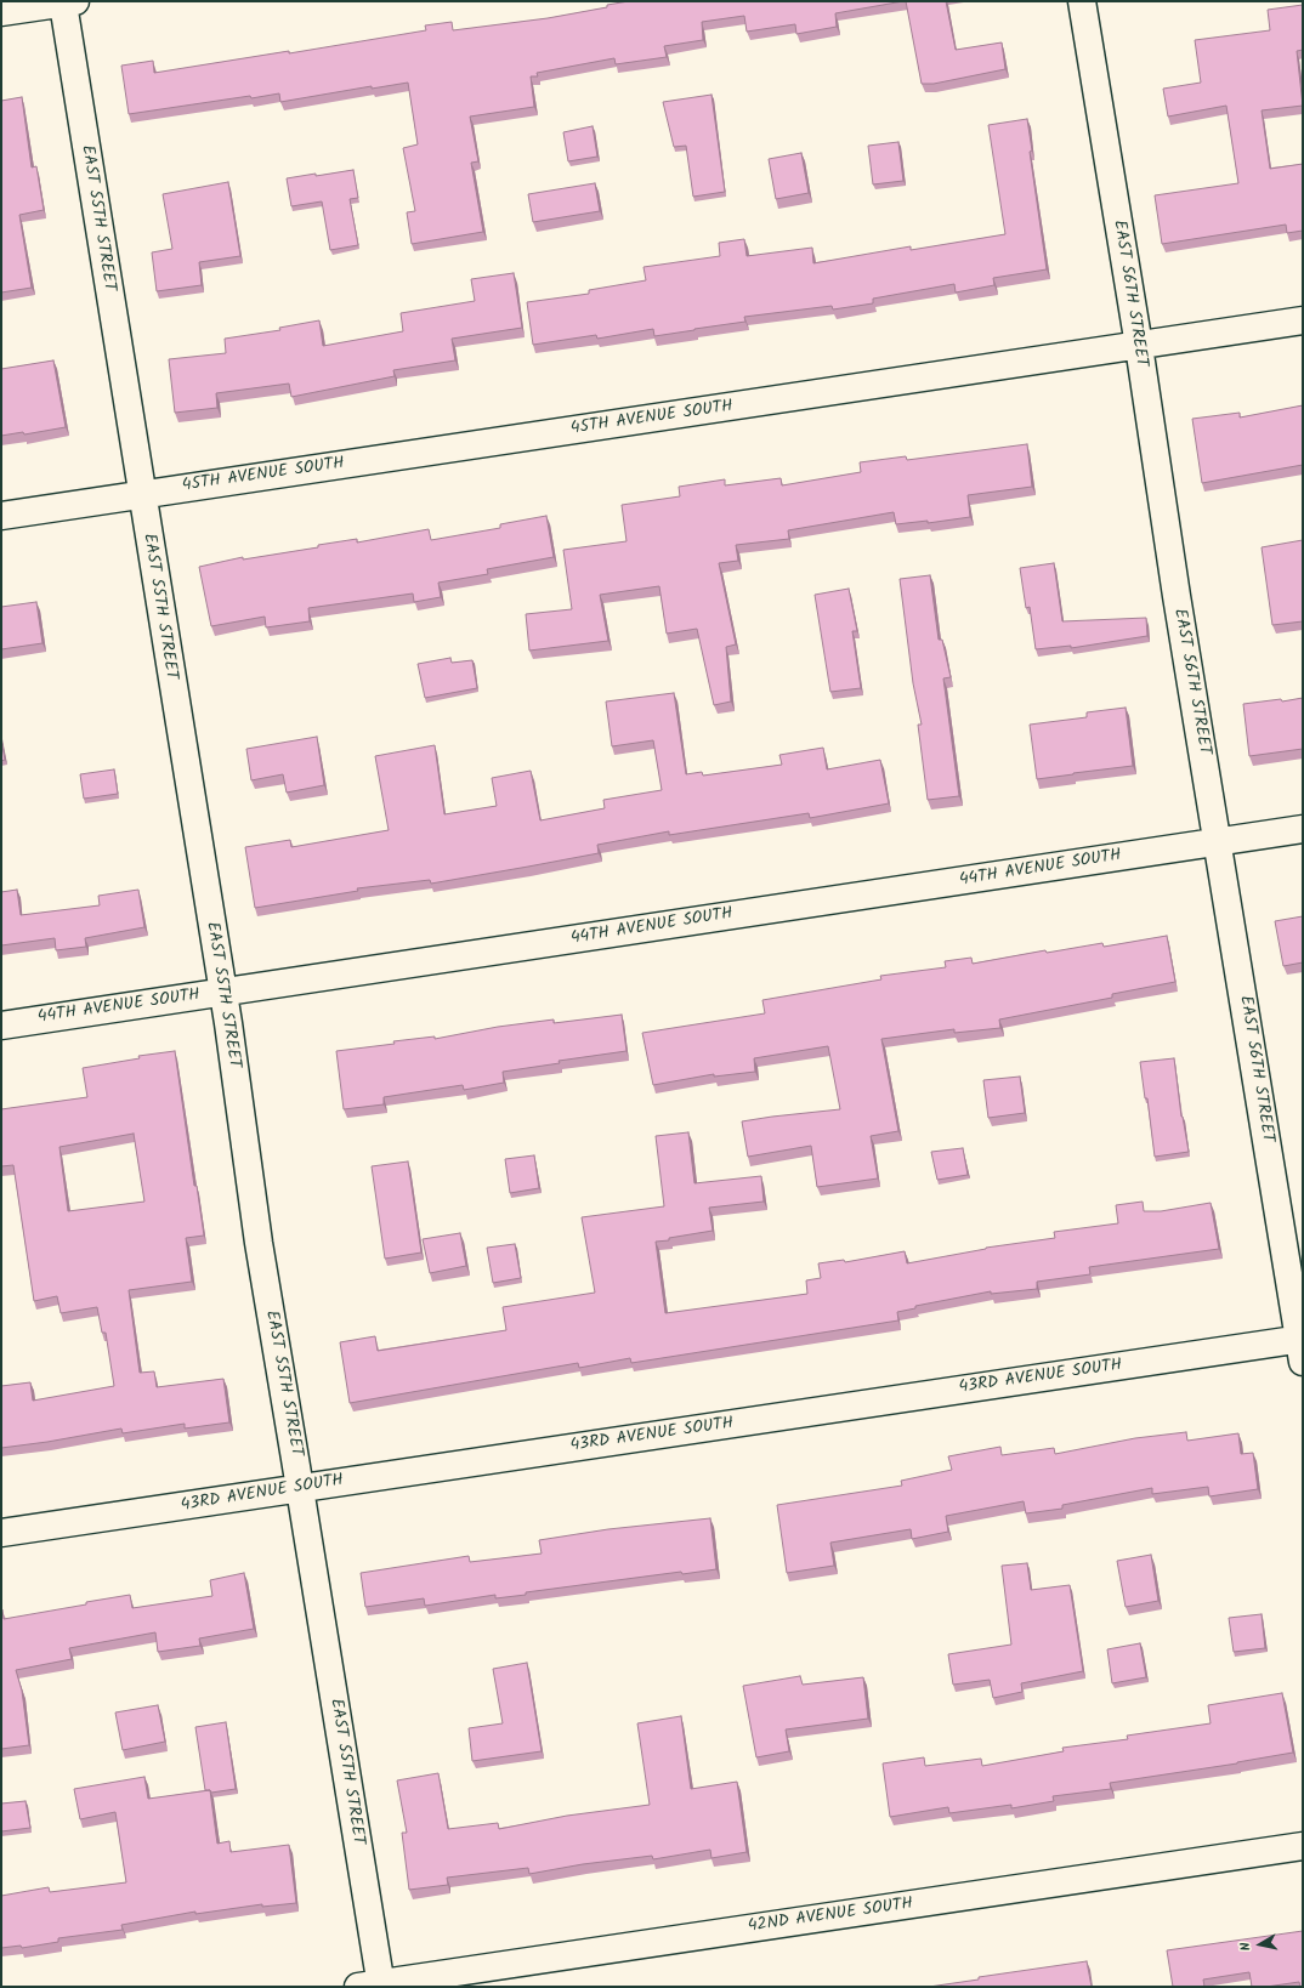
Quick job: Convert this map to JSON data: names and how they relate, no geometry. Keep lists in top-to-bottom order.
{
  "streets": {
    "street": [
      "EAST 55TH STREET",
      "EAST 56TH STREET",
      "45TH AVENUE SOUTH",
      "44TH AVENUE SOUTH",
      "43RD AVENUE SOUTH",
      "42ND AVENUE SOUTH"
    ]
  },
  "crossings": [
    ["EAST 55TH STREET", "45TH AVENUE SOUTH"],
    ["EAST 55TH STREET", "44TH AVENUE SOUTH"],
    ["EAST 55TH STREET", "43RD AVENUE SOUTH"],
    ["EAST 55TH STREET", "42ND AVENUE SOUTH"],
    ["EAST 56TH STREET", "45TH AVENUE SOUTH"],
    ["EAST 56TH STREET", "44TH AVENUE SOUTH"],
    ["EAST 56TH STREET", "43RD AVENUE SOUTH"]
  ],
  "north": "left"
}
